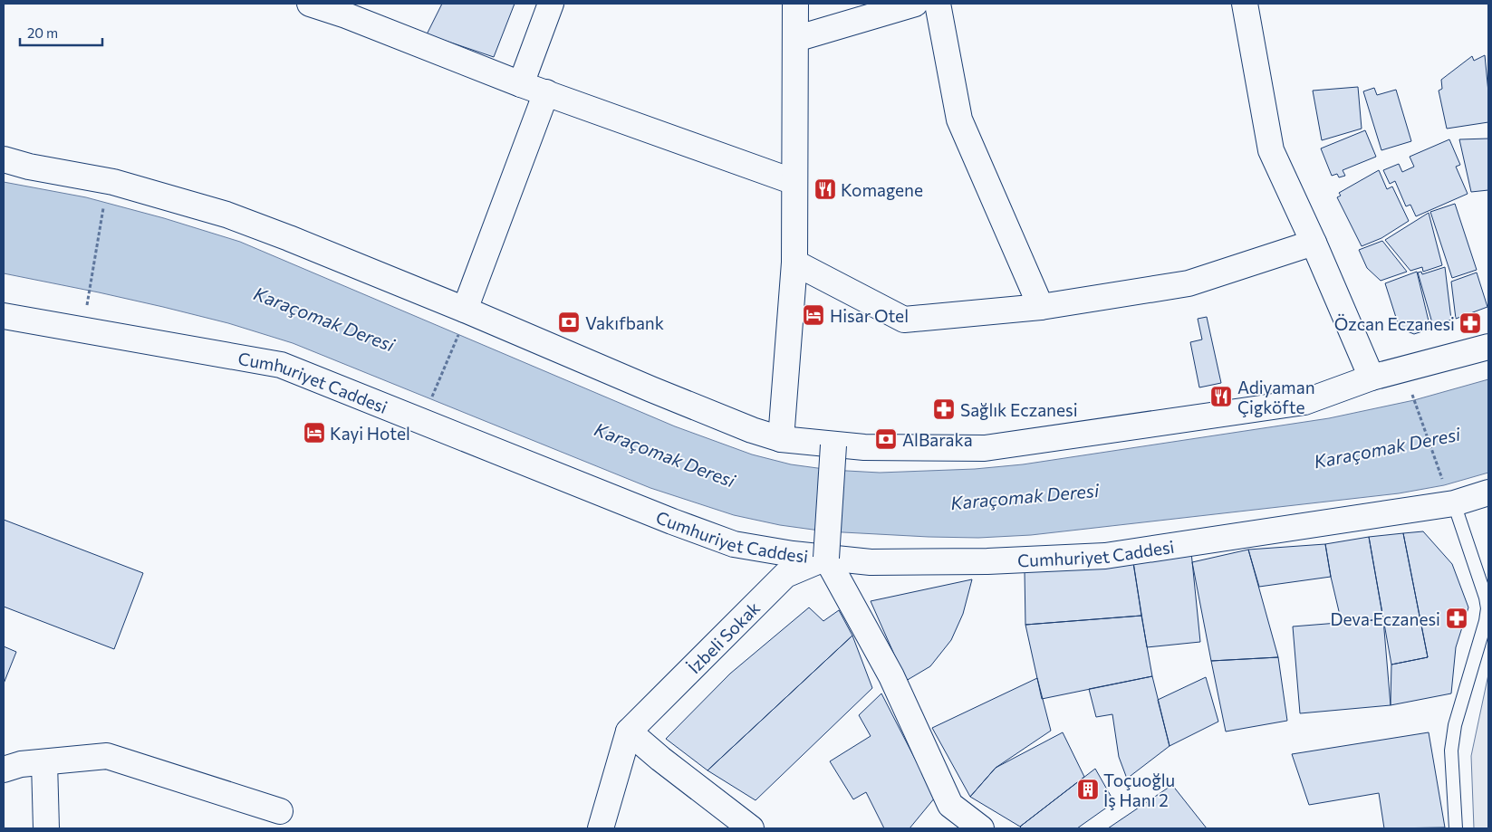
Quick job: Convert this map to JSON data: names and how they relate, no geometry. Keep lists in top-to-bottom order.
{
  "streets": {
    "street": ["Cumhuriyet Caddesi", "İzbeli Sokak"]
  },
  "crossings": [
    ["Cumhuriyet Caddesi", "İzbeli Sokak"]
  ],
  "water": ["Karaçomak Deresi"],
  "places": {
    "restaurant": ["Komagene", "Adiyaman Çigköfte"],
    "hotel": ["Hisar Otel", "Kayi Hotel"],
    "bank": ["Vakıfbank", "AlBaraka"],
    "pharmacy": ["Özcan Eczanesi", "Sağlık Eczanesi", "Deva Eczanesi"],
    "building": ["Toçuoğlu İş Hanı 2"]
  },
  "scale_bar": "20 m"
}
